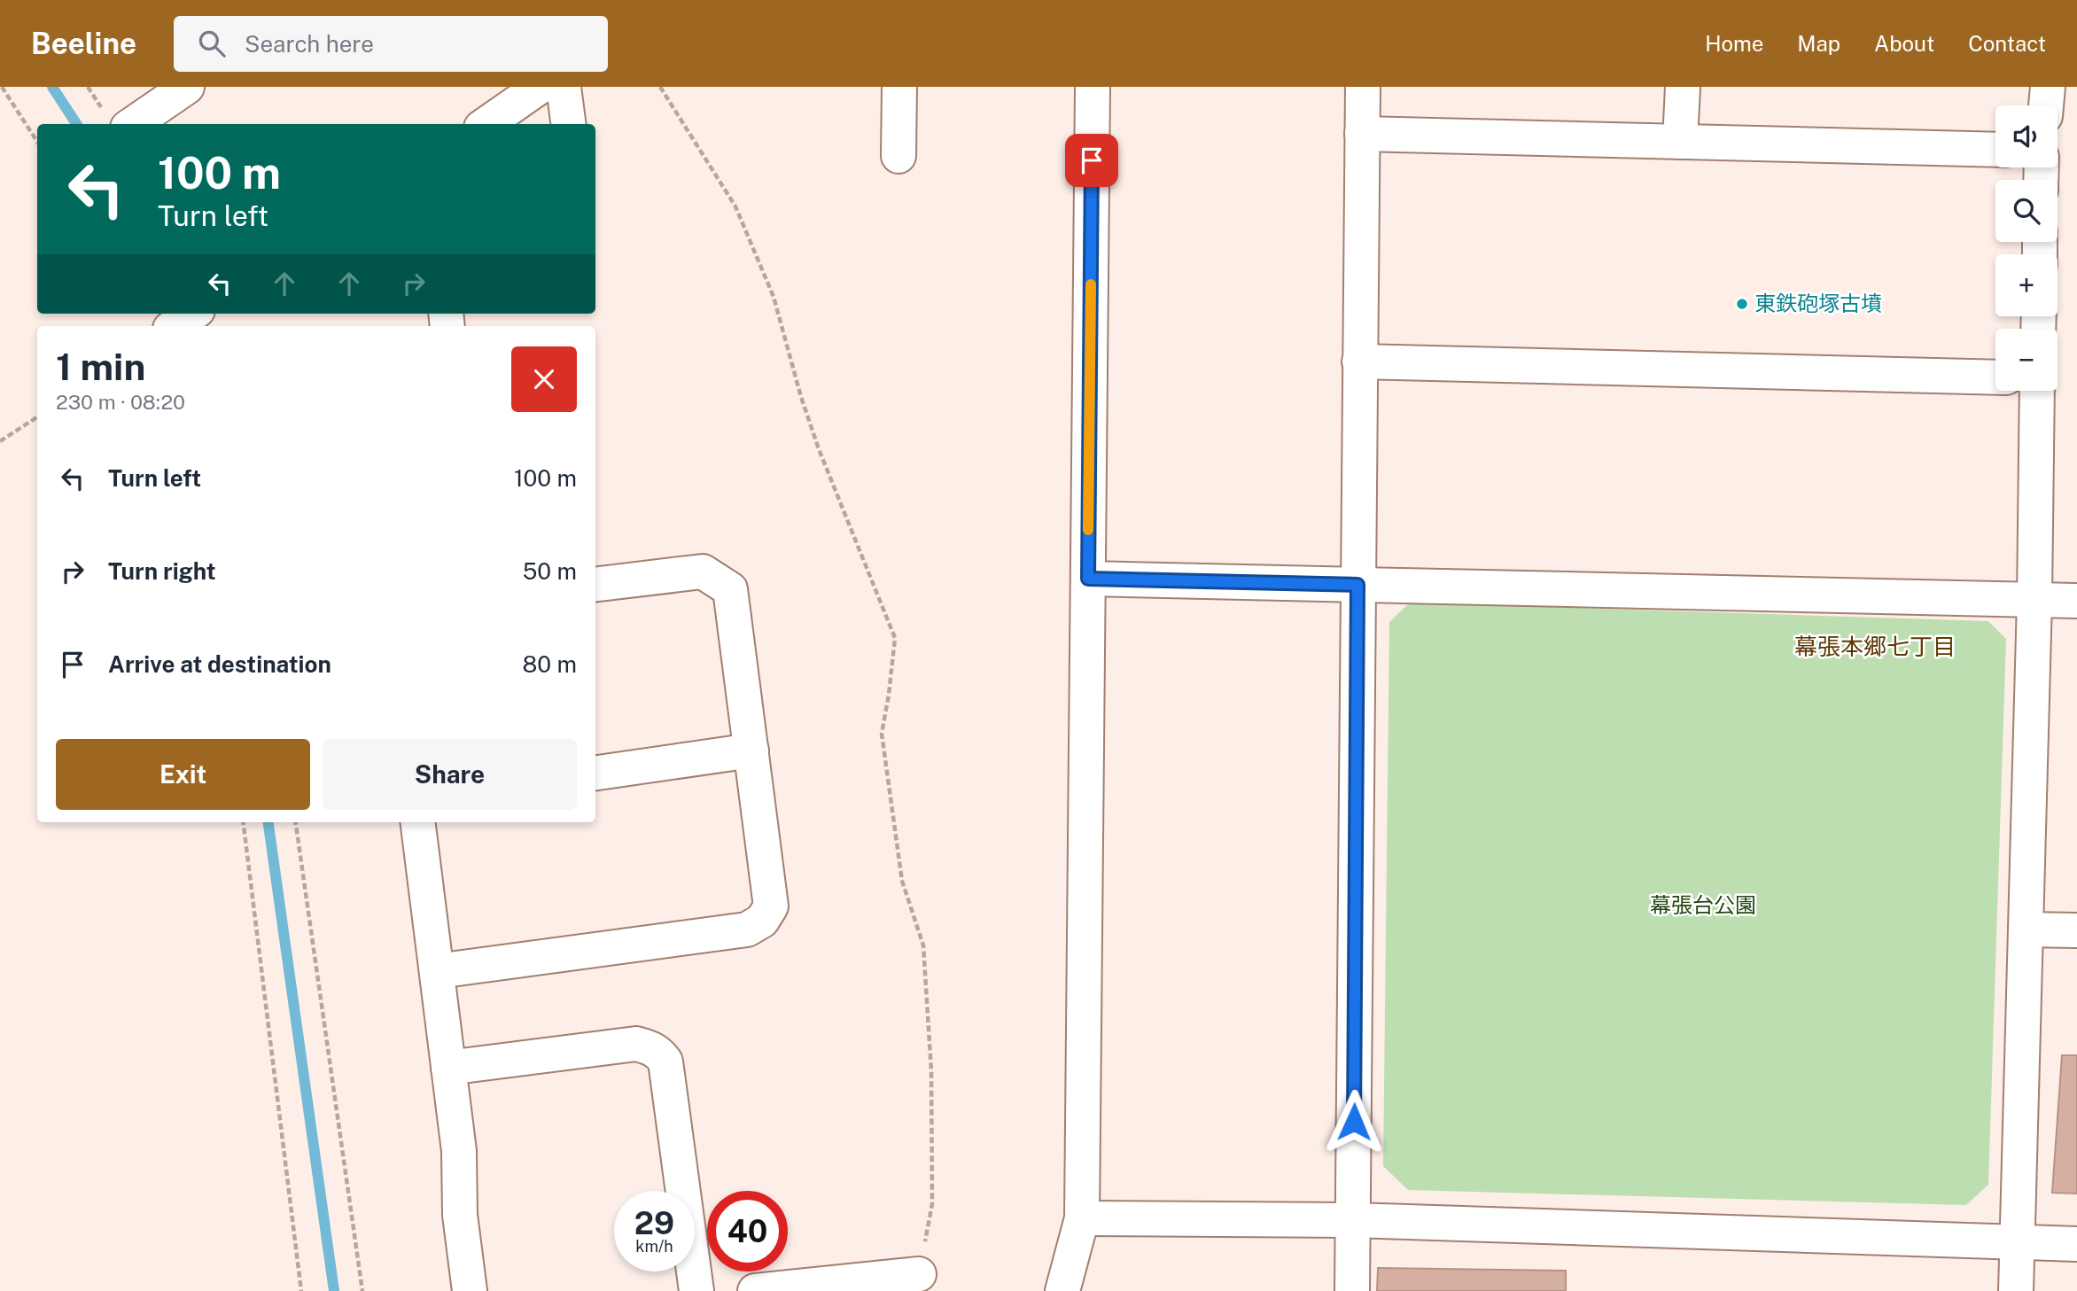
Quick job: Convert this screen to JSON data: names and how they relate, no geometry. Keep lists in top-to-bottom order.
{
  "districts": ["幕張本郷七丁目"],
  "parks": ["幕張台公園"],
  "places": ["東鉄砲塚古墳"],
  "page": {
    "header": "Beeline",
    "search": "Search here",
    "nav": [
      "Home",
      "Map",
      "About",
      "Contact"
    ],
    "map_buttons": ["+", "−"],
    "turn": ["100 m", "Turn left"],
    "heading": ["1 min", "230 m · 08:20"],
    "list": [
      {
        "name": "Turn left",
        "value": "100 m"
      },
      {
        "name": "Turn right",
        "value": "50 m"
      },
      {
        "name": "Arrive at destination",
        "value": "80 m"
      }
    ],
    "buttons": ["Exit", "Share"],
    "speed": "29 km/h",
    "limit": "40"
  }
}
